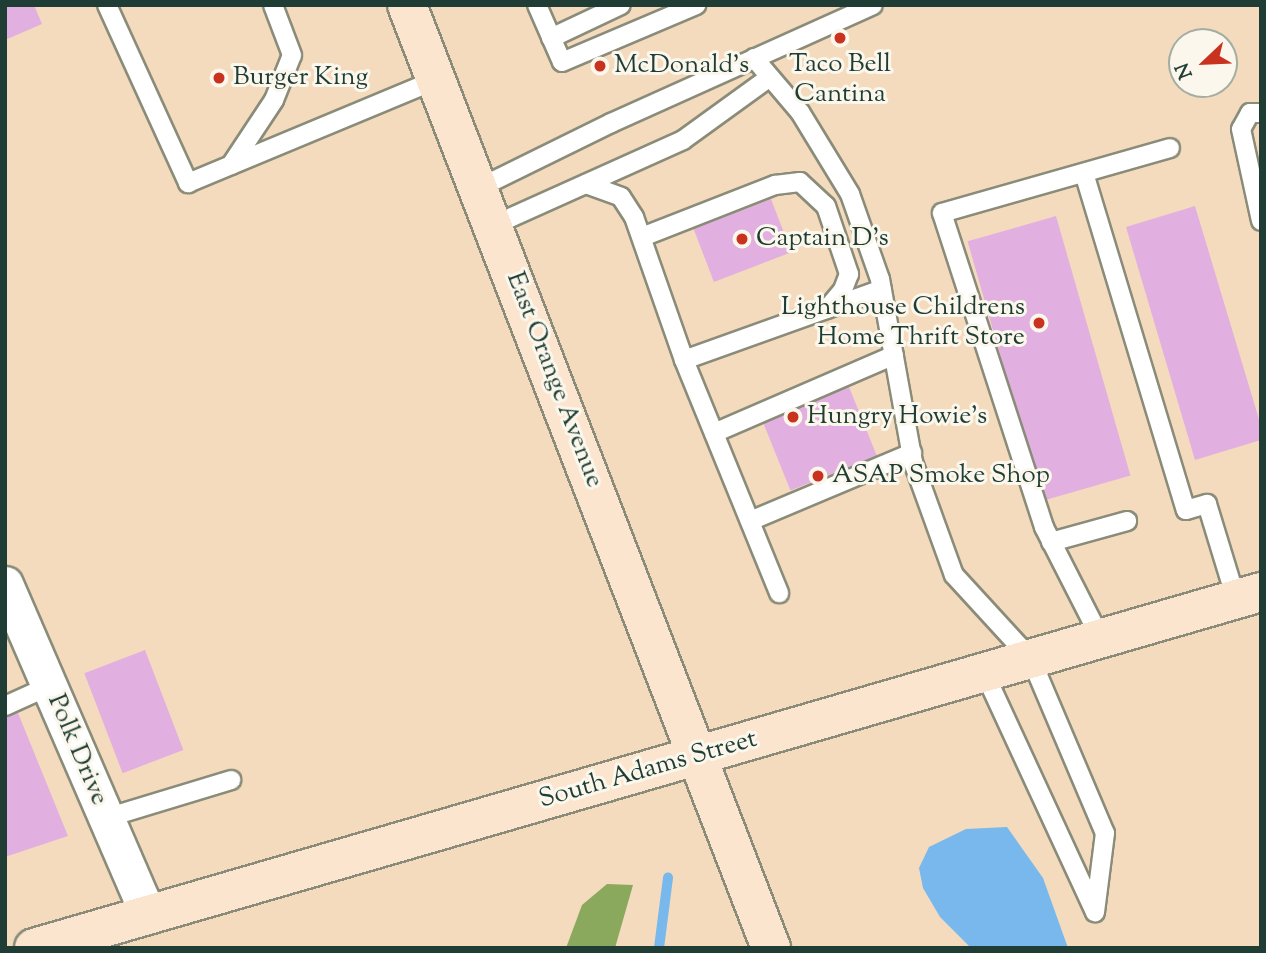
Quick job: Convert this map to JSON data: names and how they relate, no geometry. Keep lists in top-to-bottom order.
{
  "streets": {
    "main road": ["East Orange Avenue", "South Adams Street"],
    "street": ["Polk Drive"]
  },
  "crossings": [
    ["East Orange Avenue", "South Adams Street"],
    ["Polk Drive", "South Adams Street"]
  ],
  "places": [
    "Taco Bell Cantina",
    "McDonald's",
    "Burger King",
    "Captain D's",
    "Lighthouse Childrens Home Thrift Store",
    "Hungry Howie's",
    "ASAP Smoke Shop"
  ],
  "north": "bottom left"
}
